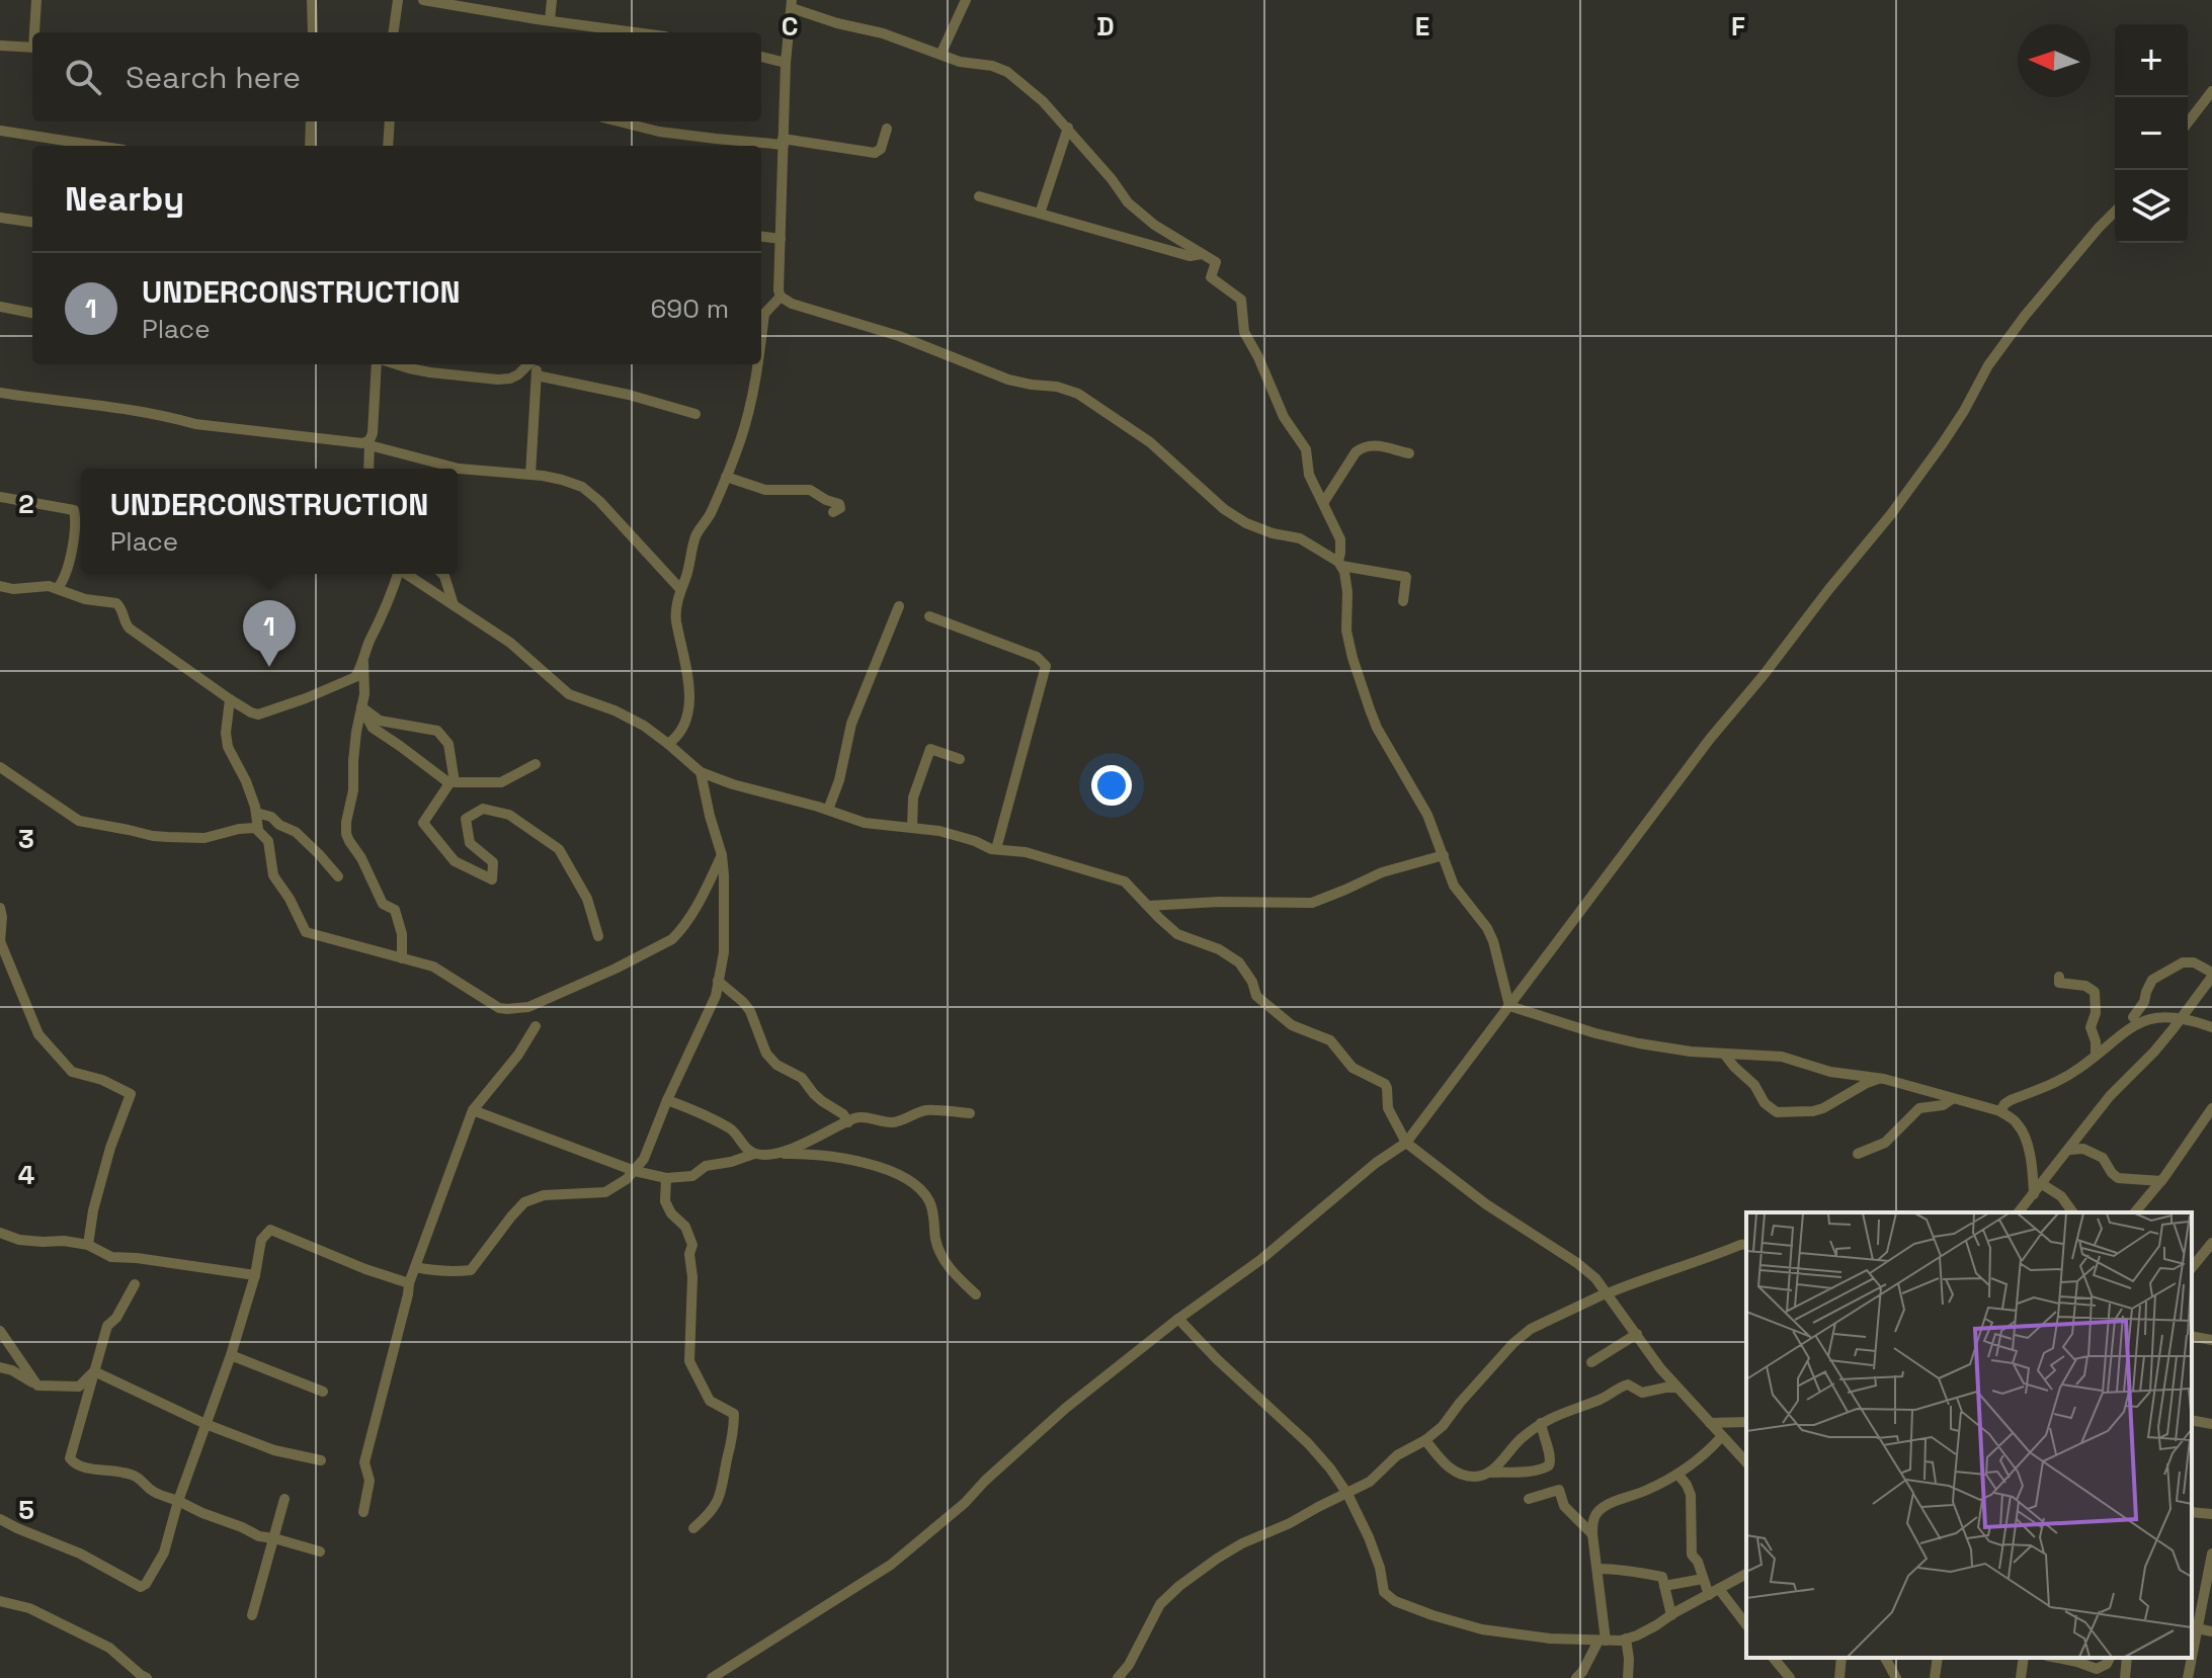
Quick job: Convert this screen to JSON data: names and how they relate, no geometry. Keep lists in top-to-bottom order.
{
  "north": "left",
  "page": {
    "map_buttons": ["+", "−"],
    "search": "Search here",
    "heading": "Nearby",
    "list": [
      {
        "mark": "1",
        "name": "UNDERCONSTRUCTION",
        "note": "Place",
        "value": "690 m"
      }
    ],
    "popup": ["UNDERCONSTRUCTION", "Place"],
    "pins": "1"
  },
  "grid": {
    "columns": [
      "C",
      "D",
      "E",
      "F"
    ],
    "rows": [
      "2",
      "3",
      "4",
      "5"
    ]
  }
}
